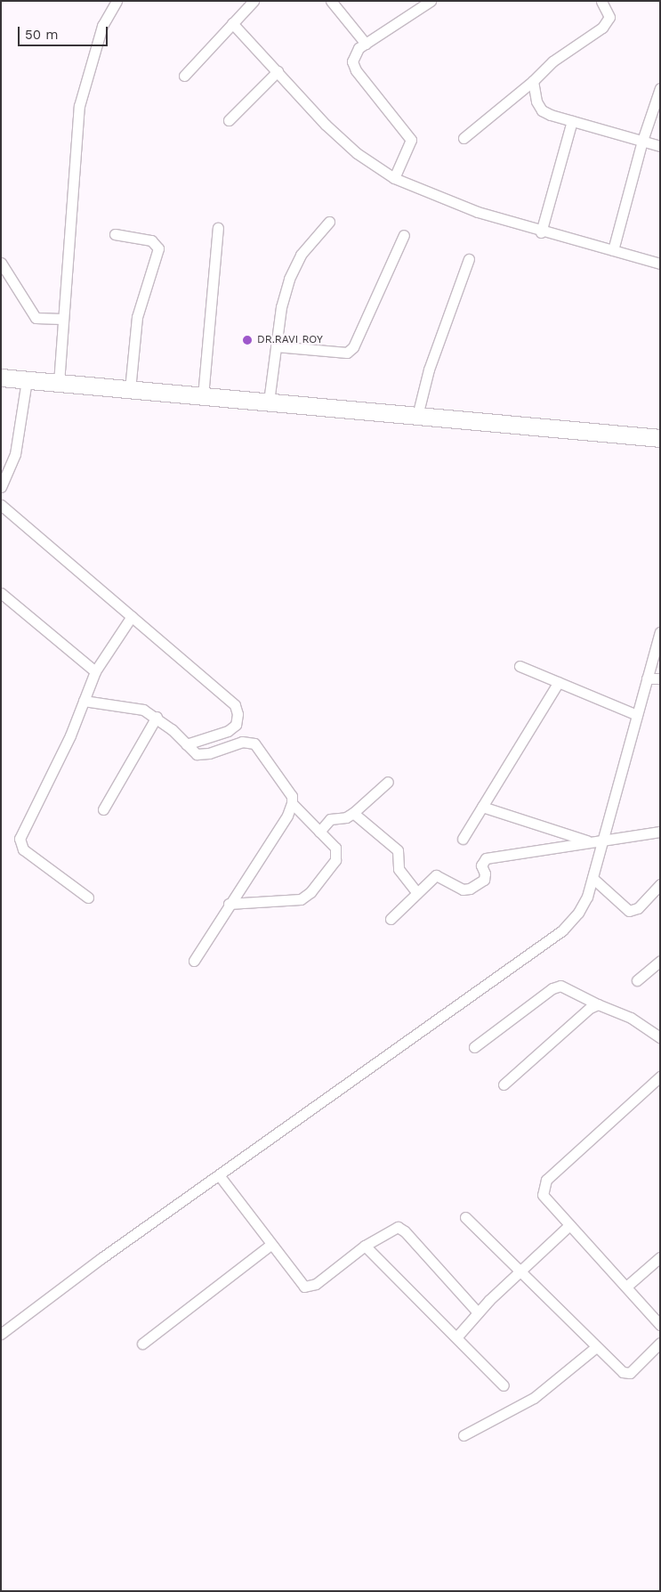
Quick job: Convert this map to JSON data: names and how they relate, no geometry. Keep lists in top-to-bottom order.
{
  "places": ["DR.RAVI ROY"],
  "scale_bar": "50 m"
}
